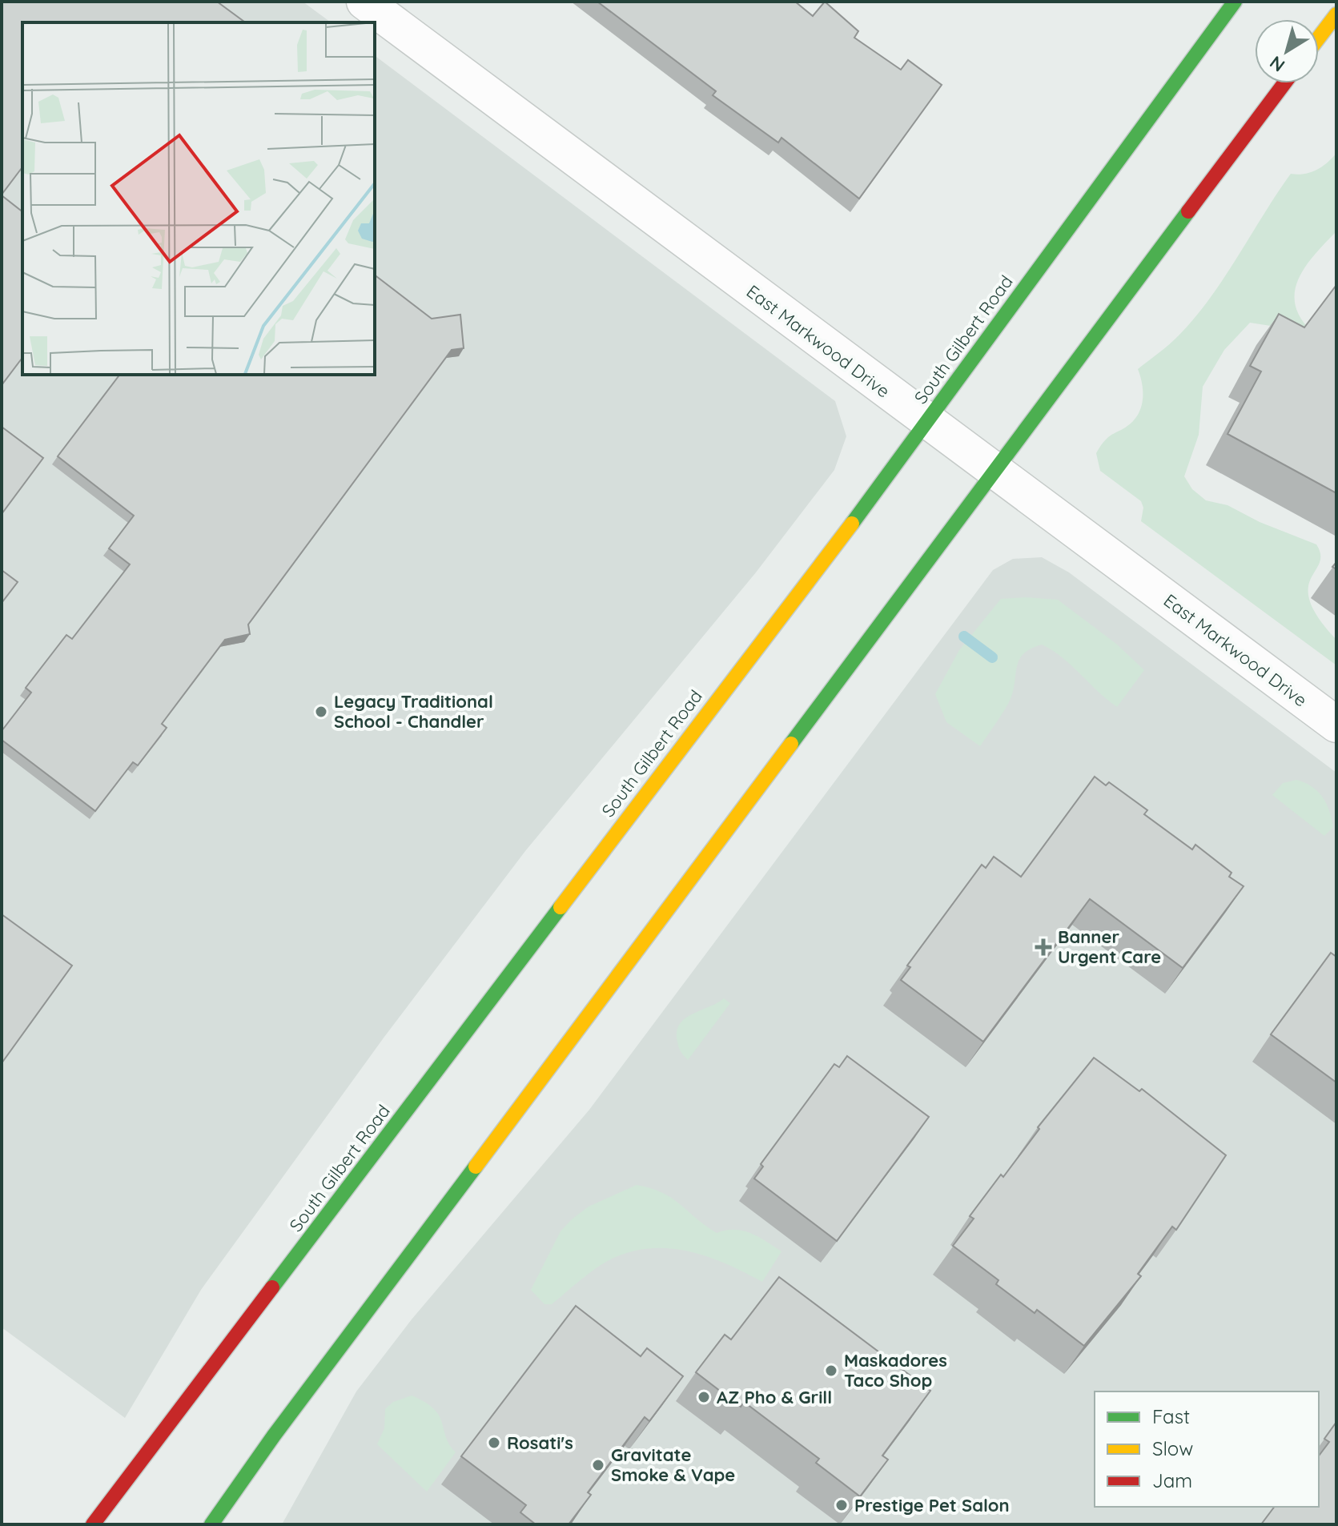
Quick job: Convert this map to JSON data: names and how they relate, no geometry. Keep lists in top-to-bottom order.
{
  "streets": {
    "main road": ["South Gilbert Road"],
    "street": ["East Markwood Drive"]
  },
  "crossings": [
    ["South Gilbert Road", "East Markwood Drive"]
  ],
  "places": {
    "other": [
      "Legacy Traditional School - Chandler",
      "Maskadores Taco Shop",
      "AZ Pho & Grill",
      "Rosati's",
      "Gravitate Smoke & Vape",
      "Prestige Pet Salon"
    ],
    "health": ["Banner Urgent Care"]
  },
  "legend": ["Fast", "Slow", "Jam"],
  "north": "bottom left"
}
